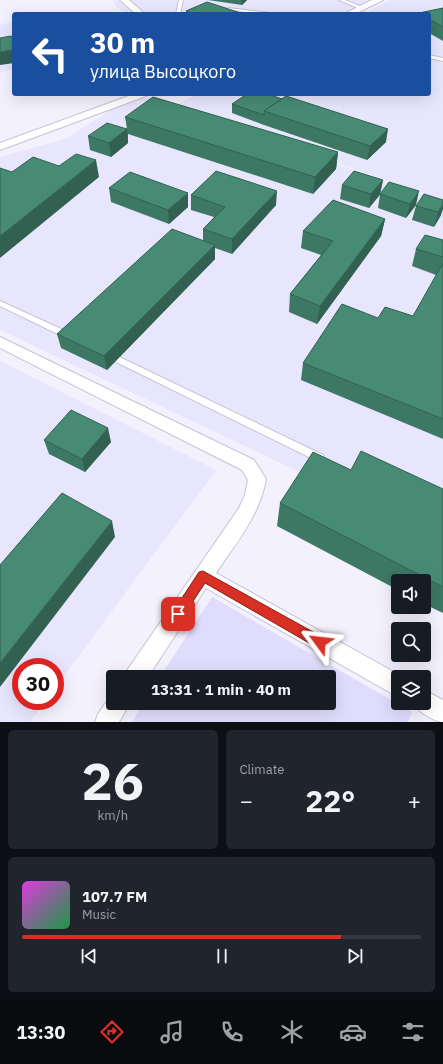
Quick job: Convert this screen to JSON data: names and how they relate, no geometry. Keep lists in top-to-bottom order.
{
  "page": {
    "turn": ["30 m", "улица Высоцкого"],
    "limit": "30",
    "trip": "13:31 · 1 min · 40 m",
    "tile": [
      ["26", "km/h"],
      "Climate"
    ],
    "heat": ["−", "22°", "+"],
    "song": ["107.7 FM", "Music"],
    "tabs": "13:30"
  }
}
